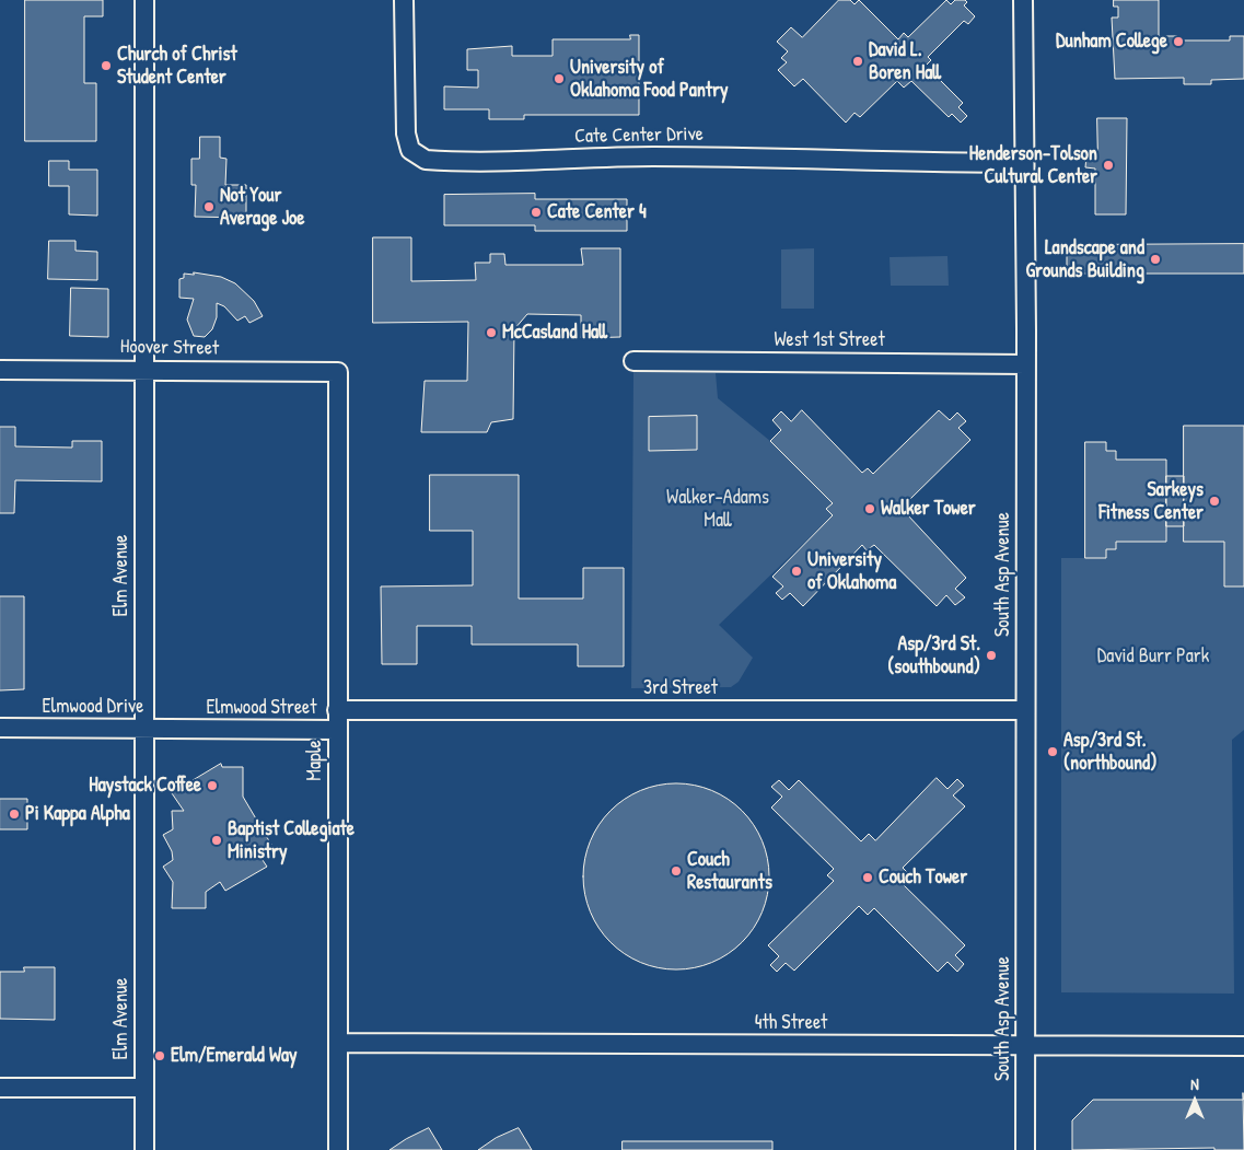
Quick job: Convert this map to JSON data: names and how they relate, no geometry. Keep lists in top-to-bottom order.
{
  "streets": {
    "street": [
      "Cate Center Drive",
      "West 1st Street",
      "Hoover Street",
      "South Asp Avenue",
      "Elm Avenue",
      "3rd Street",
      "Elmwood Drive",
      "Elmwood Street",
      "Maple",
      "4th Street"
    ]
  },
  "crossings": [
    ["Cate Center Drive", "South Asp Avenue"],
    ["West 1st Street", "South Asp Avenue"],
    ["Hoover Street", "Elm Avenue"],
    ["Hoover Street", "Maple"],
    ["South Asp Avenue", "3rd Street"],
    ["South Asp Avenue", "4th Street"],
    ["Elm Avenue", "Elmwood Drive"],
    ["3rd Street", "Maple"],
    ["Elmwood Drive", "Elmwood Street"],
    ["Elmwood Street", "Maple"],
    ["Maple", "4th Street"]
  ],
  "parks": ["Walker-Adams Mall", "David Burr Park"],
  "places": [
    "Dunham College",
    "David L. Boren Hall",
    "Church of Christ Student Center",
    "University of Oklahoma Food Pantry",
    "Henderson-Tolson Cultural Center",
    "Not Your Average Joe",
    "Cate Center 4",
    "Landscape and Grounds Building",
    "McCasland Hall",
    "Sarkeys Fitness Center",
    "Walker Tower",
    "University of Oklahoma",
    "Asp/3rd St. (southbound)",
    "Asp/3rd St. (northbound)",
    "Haystack Coffee",
    "Pi Kappa Alpha",
    "Baptist Collegiate Ministry",
    "Couch Restaurants",
    "Couch Tower",
    "Elm/Emerald Way"
  ],
  "north": "top"
}
